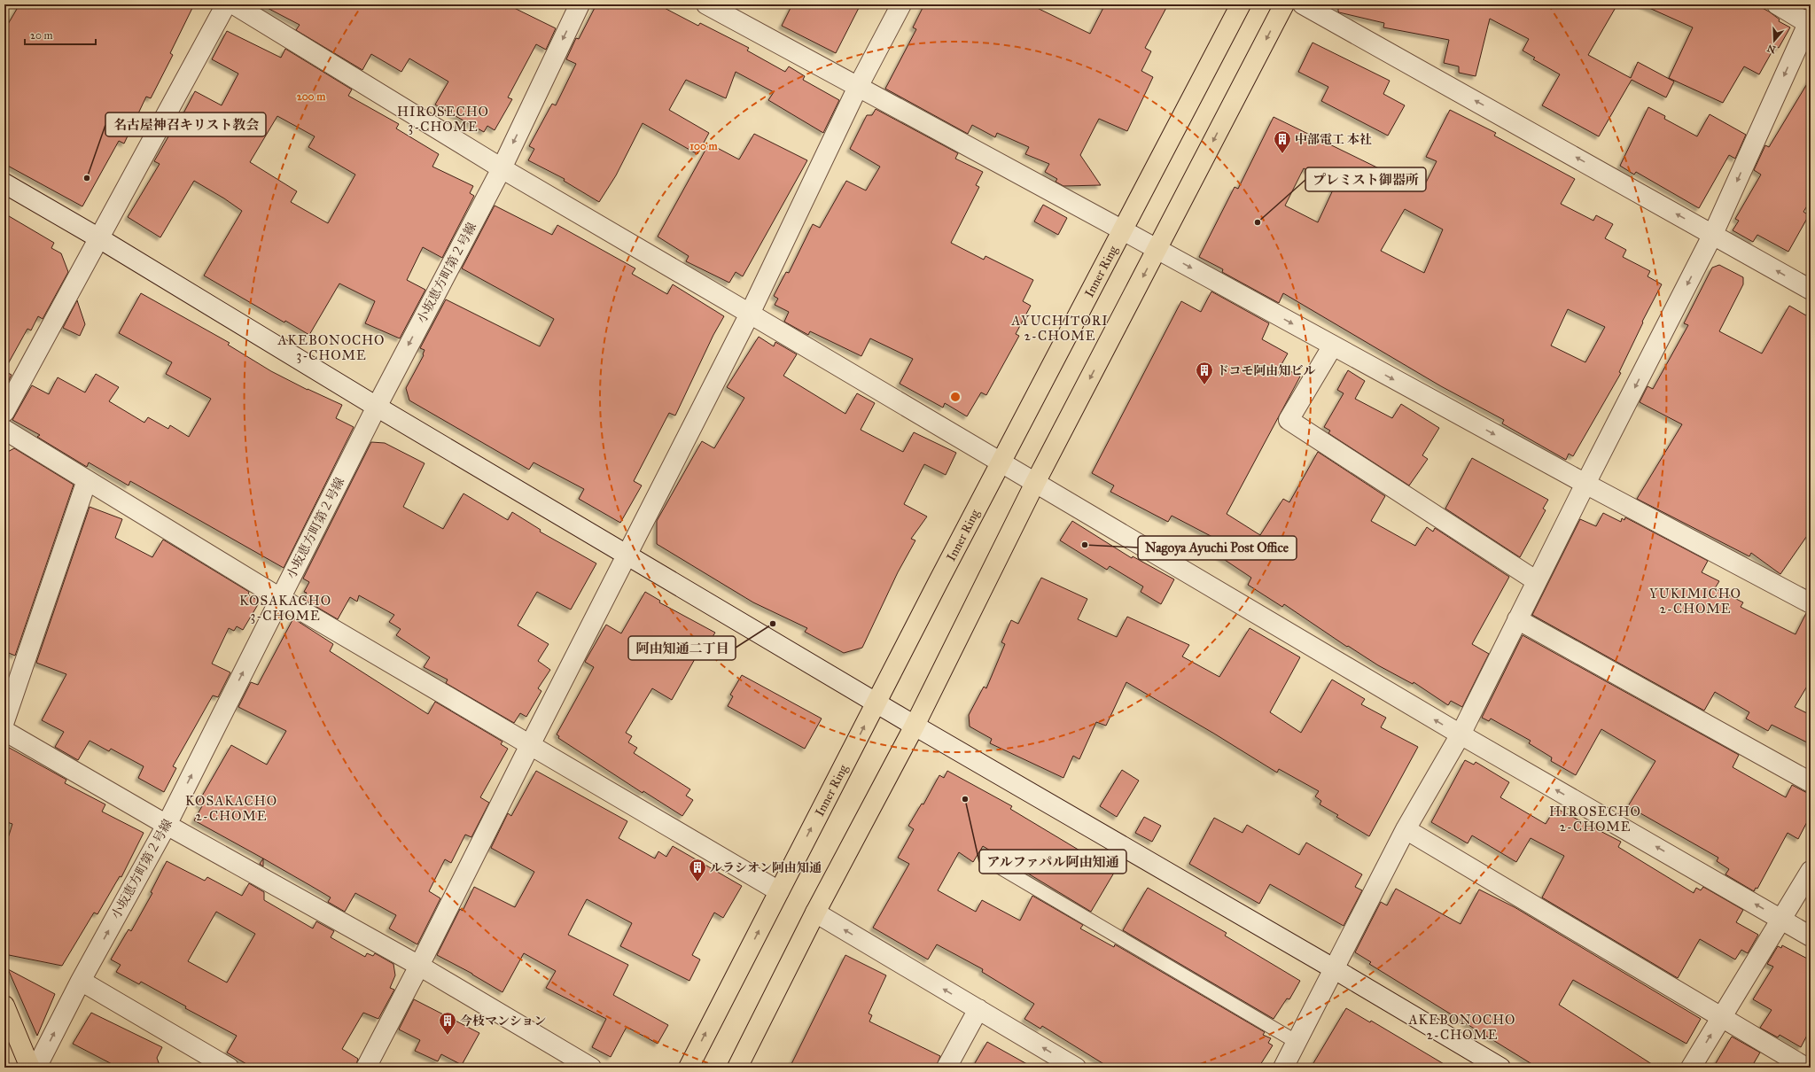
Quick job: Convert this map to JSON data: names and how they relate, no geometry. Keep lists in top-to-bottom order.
{
  "streets": {
    "main road": ["Inner Ring"],
    "street": ["小坂恵方町第２号線"]
  },
  "districts": [
    "HIROSECHO 3-CHOME",
    "AYUCHITORI 2-CHOME",
    "AKEBONOCHO 3-CHOME",
    "YUKIMICHO 2-CHOME",
    "KOSAKACHO 3-CHOME",
    "KOSAKACHO 2-CHOME",
    "HIROSECHO 2-CHOME",
    "AKEBONOCHO 2-CHOME"
  ],
  "places": {
    "building": [
      "中部電工 本社",
      "ドコモ阿由知ビル",
      "ルラシオン阿由知通",
      "今枝マンション"
    ],
    "other": [
      "名古屋神召キリスト教会",
      "プレミスト御器所",
      "Nagoya Ayuchi Post Office",
      "阿由知通二丁目",
      "アルファパル阿由知通"
    ]
  },
  "scale_bar": "20 m",
  "north": "bottom",
  "rings": ["200 m", "100 m"]
}
